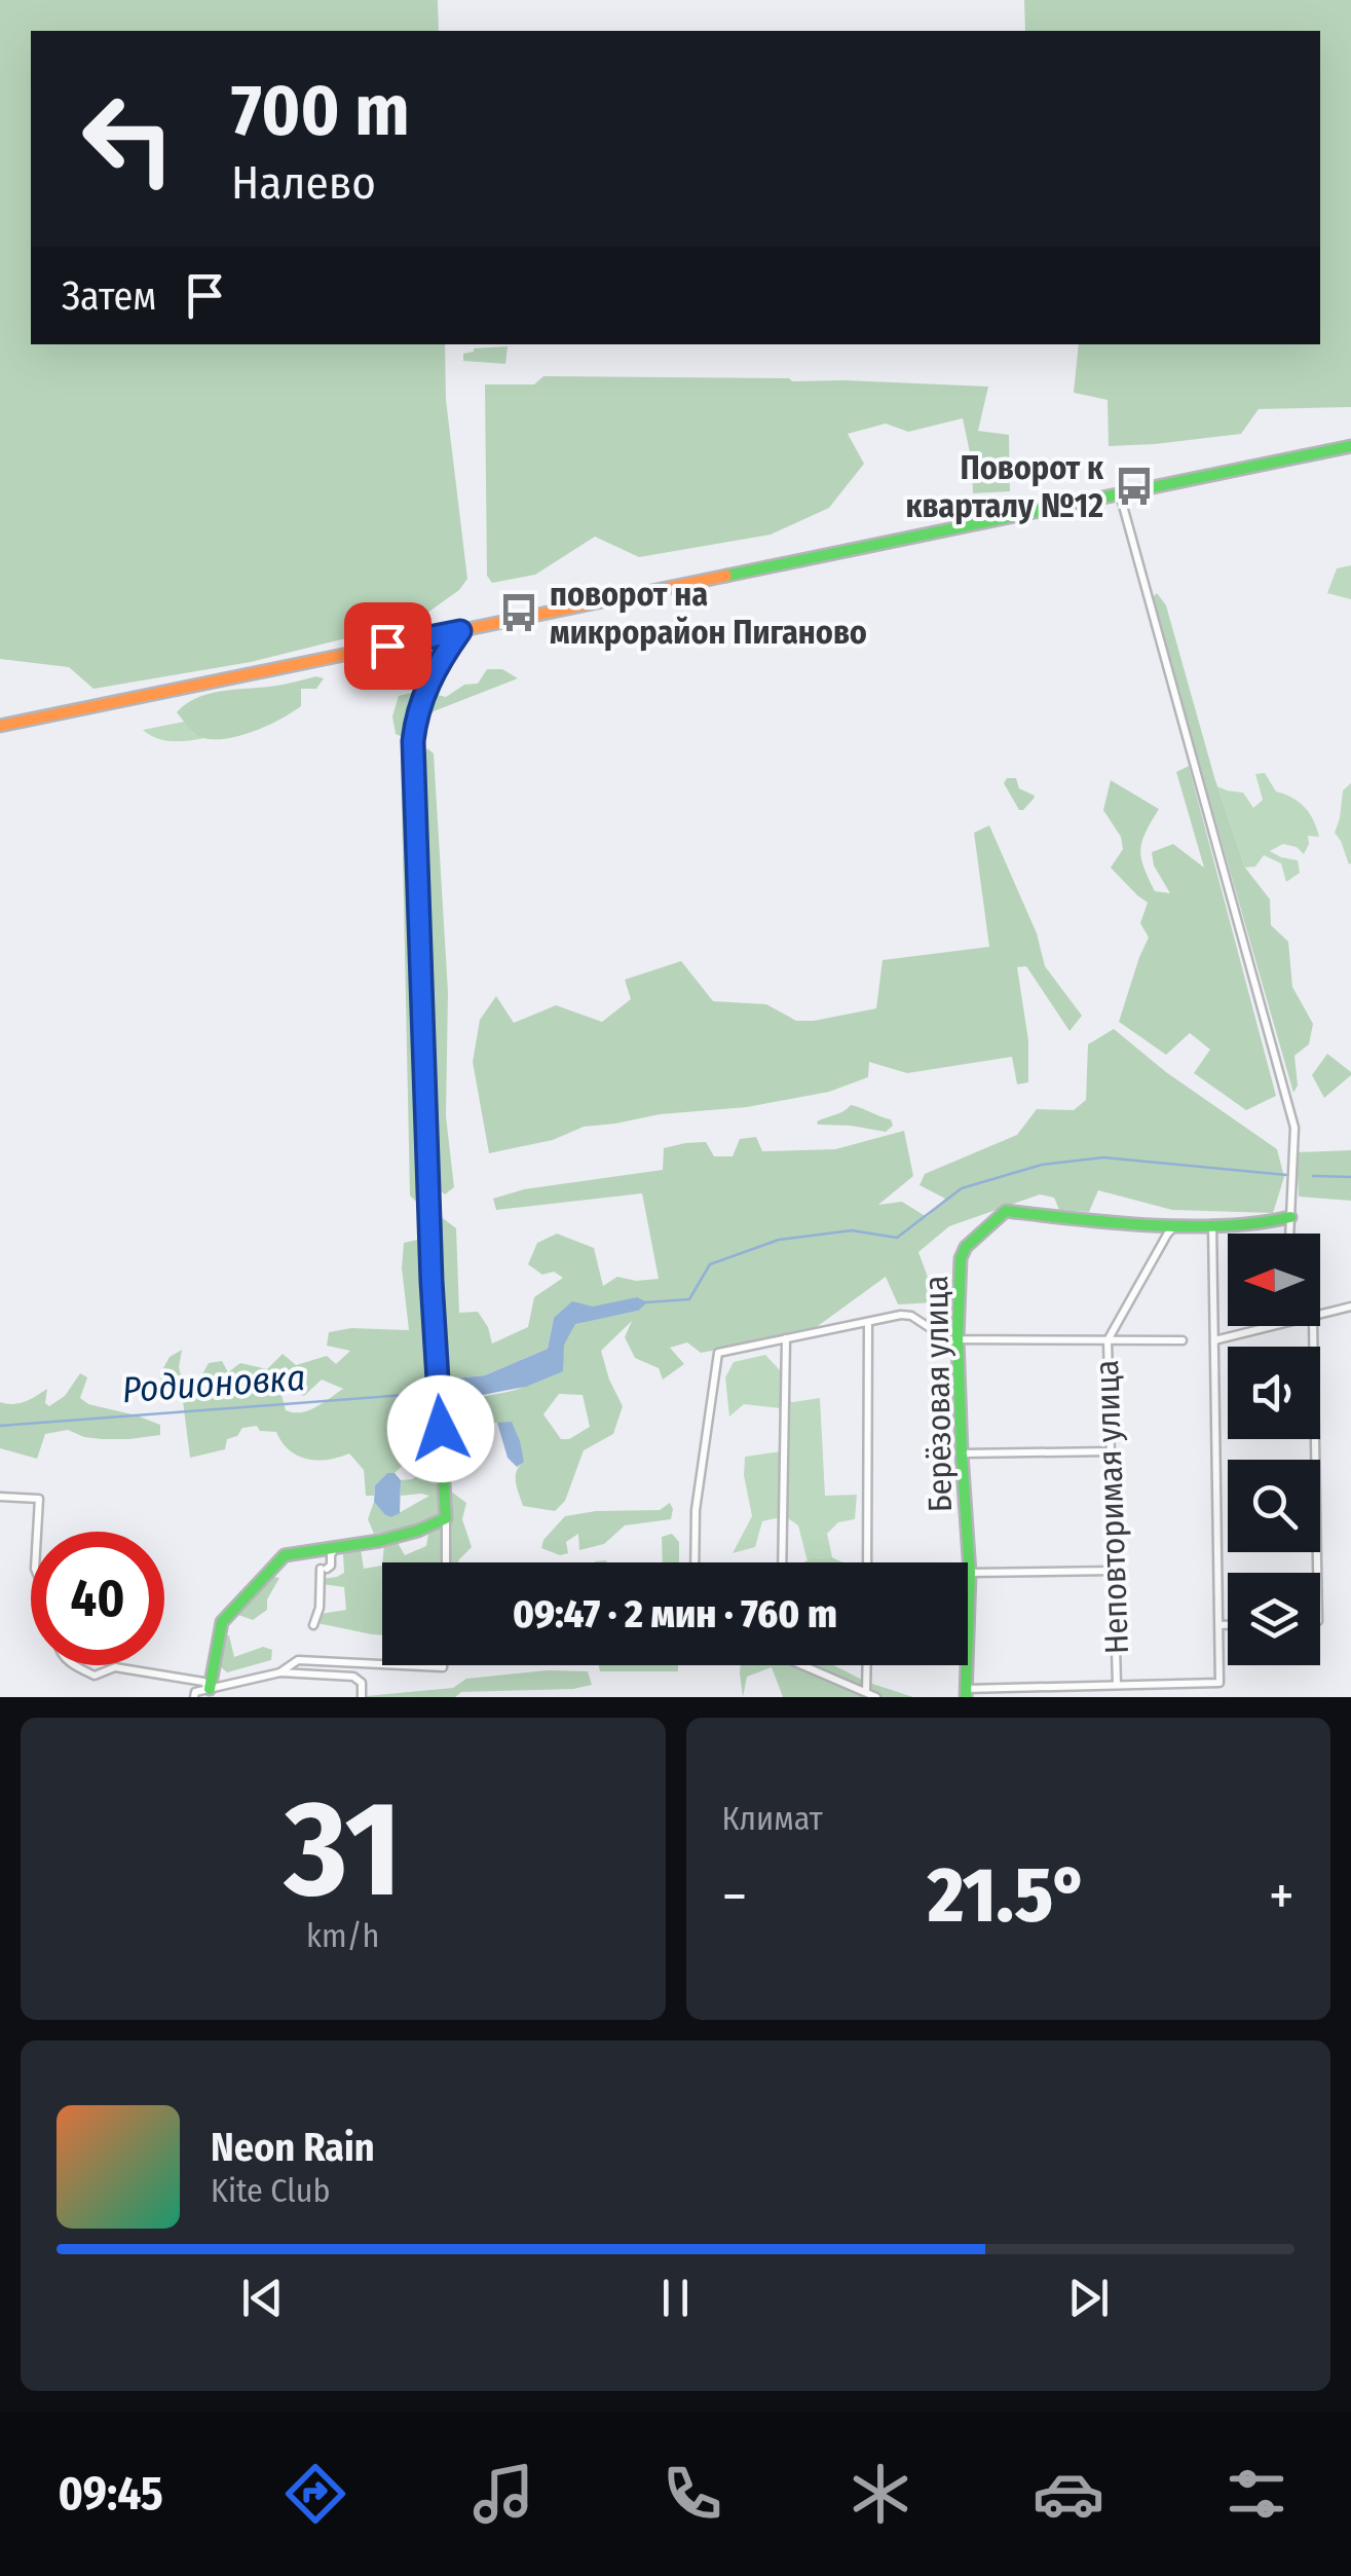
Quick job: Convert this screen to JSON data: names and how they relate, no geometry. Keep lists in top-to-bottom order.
{
  "streets": {
    "street": ["Берёзовая улица", "Неповторимая улица"]
  },
  "crossings": [
    ["Берёзовая улица", "Неповторимая улица"]
  ],
  "water": ["Родионовка"],
  "places": {
    "bus stop": ["Поворот к кварталу №12", "поворот на микрорайон Пиганово"]
  },
  "north": "left",
  "page": {
    "turn": ["700 m", "Налево"],
    "then": "Затем",
    "limit": "40",
    "trip": "09:47 · 2 мин · 760 m",
    "tile": [
      ["31", "km/h"],
      "Климат"
    ],
    "heat": ["−", "21.5°", "+"],
    "song": ["Neon Rain", "Kite Club"],
    "tabs": "09:45"
  }
}
